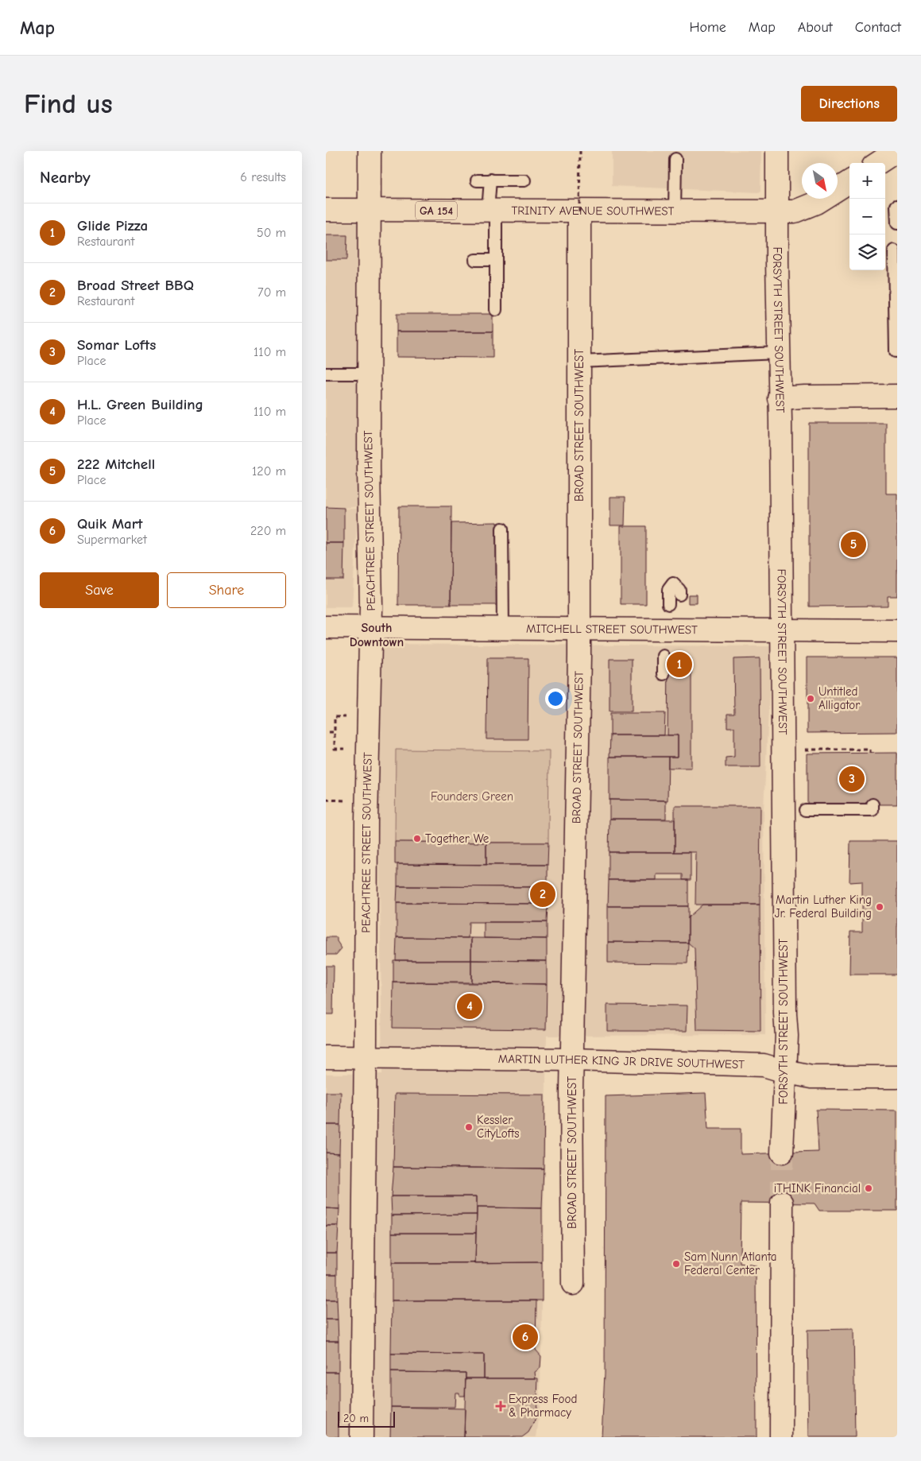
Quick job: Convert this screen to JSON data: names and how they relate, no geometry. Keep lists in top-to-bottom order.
{
  "streets": {
    "main road": [
      "GA 154",
      "TRINITY AVENUE SOUTHWEST",
      "FORSYTH STREET SOUTHWEST",
      "BROAD STREET SOUTHWEST",
      "PEACHTREE STREET SOUTHWEST",
      "MITCHELL STREET SOUTHWEST",
      "MARTIN LUTHER KING JR DRIVE SOUTHWEST"
    ]
  },
  "crossings": [
    ["TRINITY AVENUE SOUTHWEST", "FORSYTH STREET SOUTHWEST"],
    ["TRINITY AVENUE SOUTHWEST", "BROAD STREET SOUTHWEST"],
    ["TRINITY AVENUE SOUTHWEST", "PEACHTREE STREET SOUTHWEST"],
    ["FORSYTH STREET SOUTHWEST", "MITCHELL STREET SOUTHWEST"],
    ["FORSYTH STREET SOUTHWEST", "MARTIN LUTHER KING JR DRIVE SOUTHWEST"],
    ["BROAD STREET SOUTHWEST", "MITCHELL STREET SOUTHWEST"],
    ["BROAD STREET SOUTHWEST", "MARTIN LUTHER KING JR DRIVE SOUTHWEST"],
    ["PEACHTREE STREET SOUTHWEST", "MITCHELL STREET SOUTHWEST"],
    ["PEACHTREE STREET SOUTHWEST", "MARTIN LUTHER KING JR DRIVE SOUTHWEST"]
  ],
  "districts": ["South Downtown"],
  "parks": ["Founders Green"],
  "places": {
    "other": [
      "Untitled Alligator",
      "Together We",
      "Martin Luther King Jr. Federal Building",
      "Kessler CityLofts",
      "iTHINK Financial",
      "Sam Nunn Atlanta Federal Center"
    ],
    "health": ["Express Food & Pharmacy"]
  },
  "scale_bar": "20 m",
  "north": "bottom right",
  "page": {
    "header": "Map",
    "nav": [
      "Home",
      "Map",
      "About",
      "Contact"
    ],
    "buttons": [
      "Directions",
      ["Save", "Share"]
    ],
    "title": "Find us",
    "heading": ["Nearby", "6 results"],
    "map_buttons": ["+", "−"],
    "list": [
      {
        "mark": "1",
        "name": "Glide Pizza",
        "note": "Restaurant",
        "value": "50 m"
      },
      {
        "mark": "2",
        "name": "Broad Street BBQ",
        "note": "Restaurant",
        "value": "70 m"
      },
      {
        "mark": "3",
        "name": "Somar Lofts",
        "note": "Place",
        "value": "110 m"
      },
      {
        "mark": "4",
        "name": "H.L. Green Building",
        "note": "Place",
        "value": "110 m"
      },
      {
        "mark": "5",
        "name": "222 Mitchell",
        "note": "Place",
        "value": "120 m"
      },
      {
        "mark": "6",
        "name": "Quik Mart",
        "note": "Supermarket",
        "value": "220 m"
      }
    ],
    "pins": [
      "5",
      "1",
      "3",
      "2",
      "4",
      "6"
    ],
    "scale": "20 m"
  }
}
